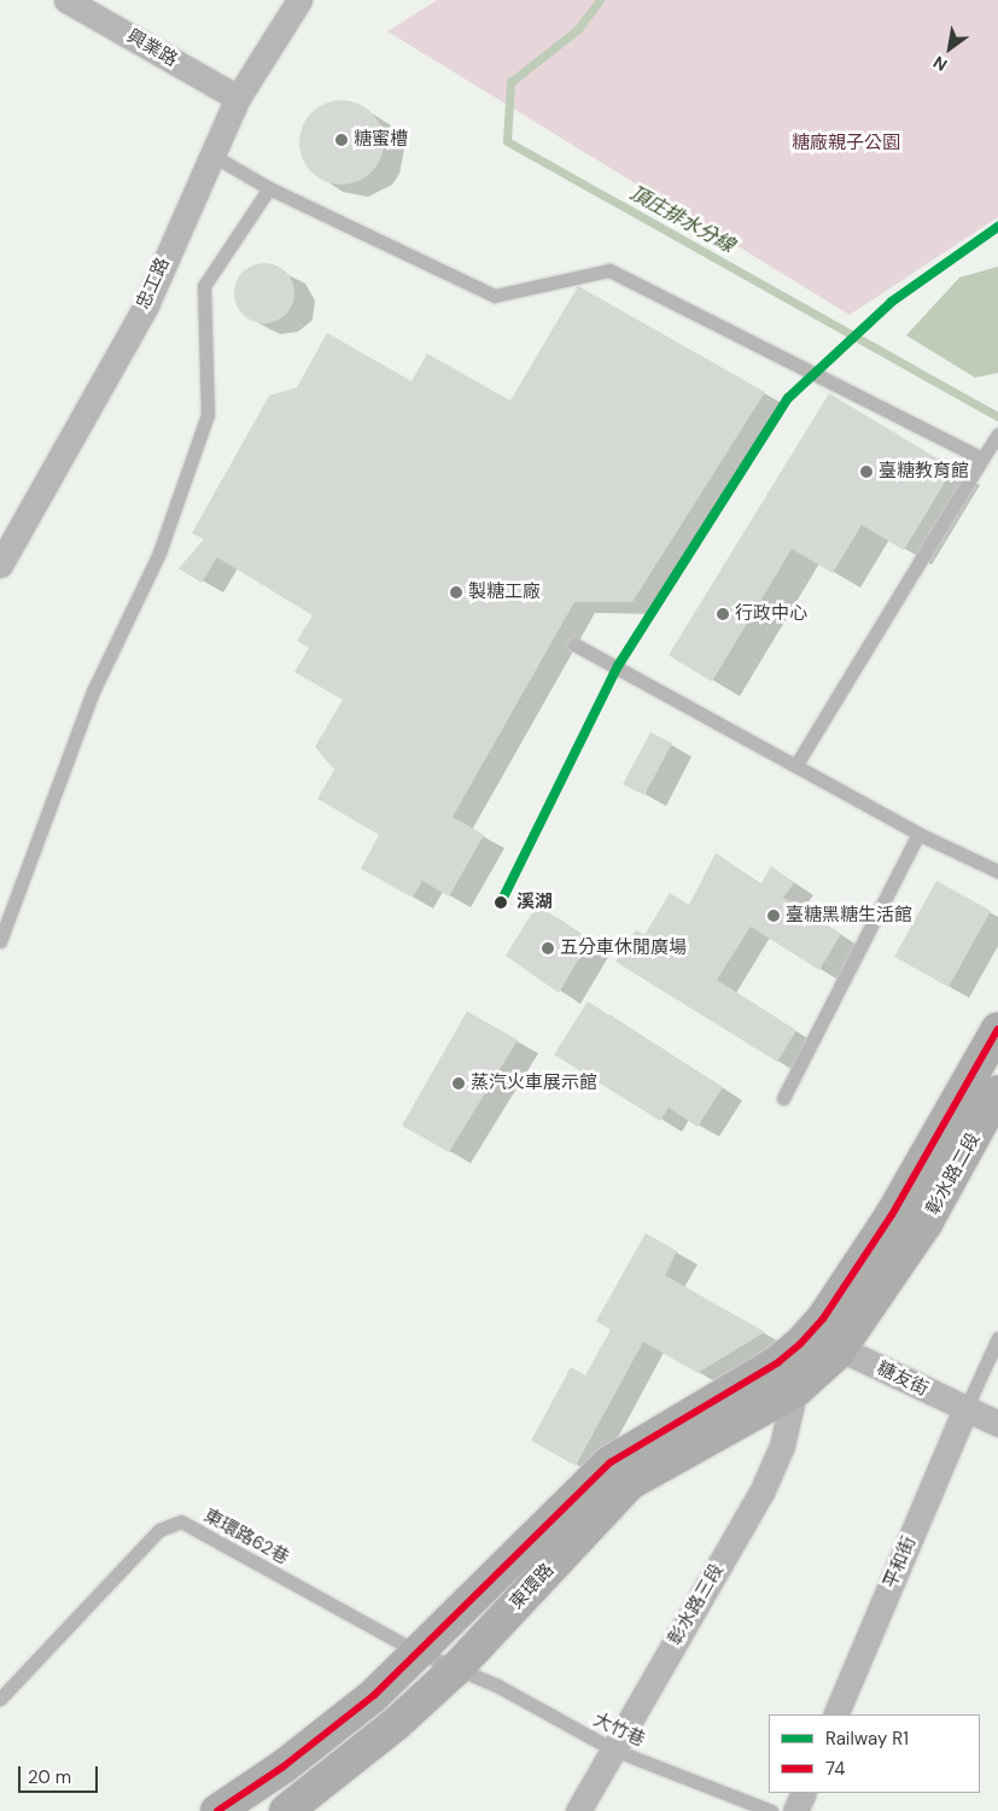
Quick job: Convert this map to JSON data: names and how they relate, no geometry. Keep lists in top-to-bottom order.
{
  "streets": {
    "main road": ["彰水路二段", "東環路"],
    "street": [
      "興業路",
      "忠工路",
      "糖友街",
      "平和街",
      "彰水路三段"
    ],
    "lane": ["東環路62巷", "大竹巷"]
  },
  "crossings": [
    ["興業路", "忠工路"],
    ["彰水路二段", "糖友街"],
    ["彰水路二段", "東環路"],
    ["彰水路二段", "彰水路三段"],
    ["糖友街", "平和街"],
    ["糖友街", "東環路"],
    ["糖友街", "彰水路三段"],
    ["東環路62巷", "東環路"],
    ["東環路62巷", "大竹巷"],
    ["東環路", "彰水路三段"],
    ["東環路", "大竹巷"],
    ["彰水路三段", "大竹巷"]
  ],
  "water": ["頂庄排水分線"],
  "parks": ["糖廠親子公園"],
  "places": [
    "糖蜜槽",
    "臺糖教育館",
    "製糖工廠",
    "行政中心",
    "溪湖",
    "臺糖黑糖生活館",
    "五分車休閒廣場",
    "蒸汽火車展示館"
  ],
  "lines": ["rail line R1", "transit line 74"],
  "legend": ["Railway R1", "74"],
  "scale_bar": "20 m",
  "north": "bottom left"
}
